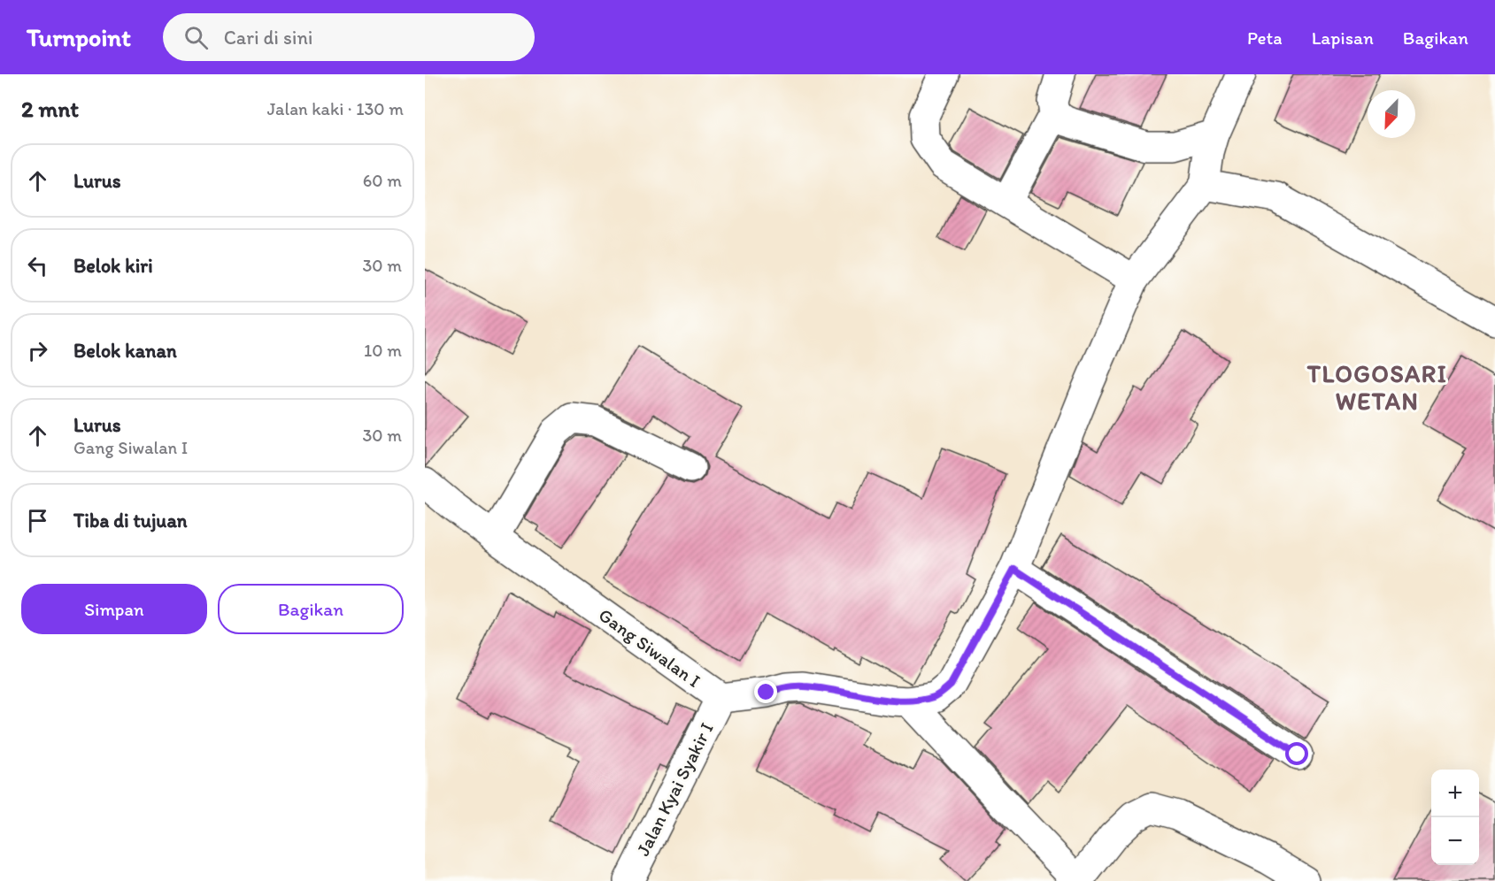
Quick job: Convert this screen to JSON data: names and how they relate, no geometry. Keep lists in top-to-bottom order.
{
  "streets": {
    "street": ["Gang Siwalan I", "Jalan Kyai Syakir I"]
  },
  "crossings": [
    ["Gang Siwalan I", "Jalan Kyai Syakir I"]
  ],
  "districts": ["TLOGOSARI WETAN"],
  "north": "bottom left",
  "page": {
    "header": "Turnpoint",
    "search": "Cari di sini",
    "nav": ["Peta", "Lapisan", "Bagikan"],
    "heading": ["2 mnt", "Jalan kaki · 130 m"],
    "list": [
      ["Lurus", "60 m"],
      ["Belok kiri", "30 m"],
      ["Belok kanan", "10 m"],
      ["Lurus", "Gang Siwalan I", "30 m"],
      "Tiba di tujuan"
    ],
    "buttons": ["Simpan", "Bagikan"],
    "map_buttons": ["+", "−"]
  }
}
